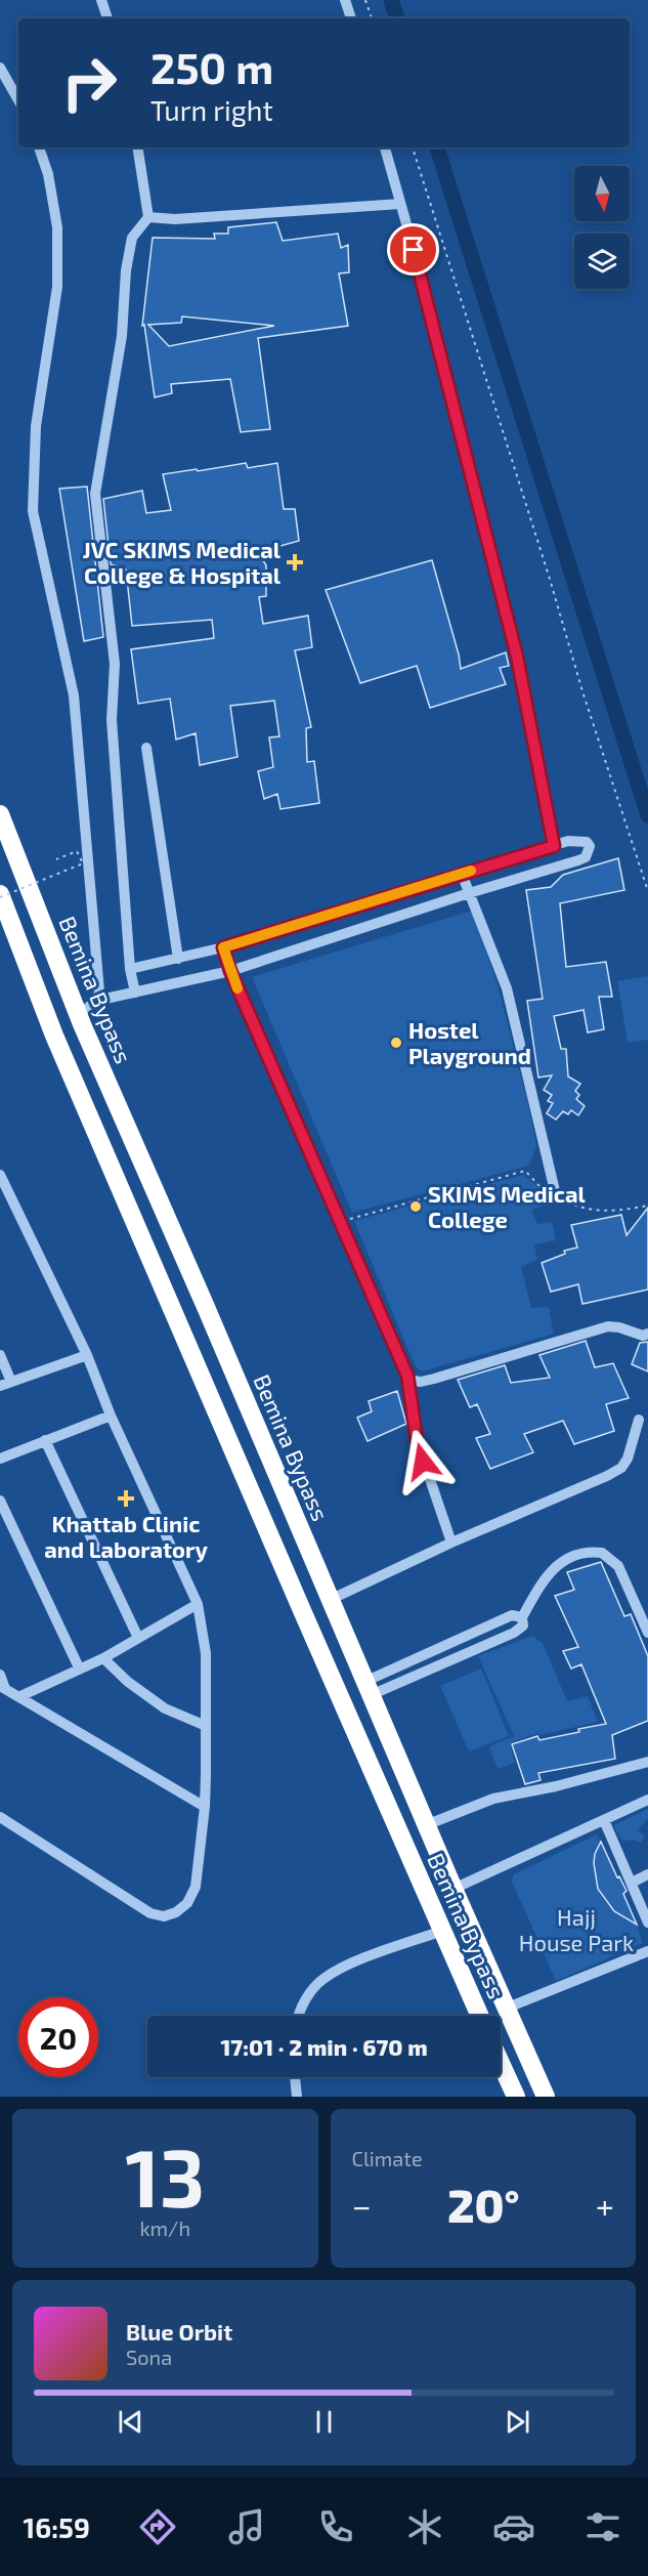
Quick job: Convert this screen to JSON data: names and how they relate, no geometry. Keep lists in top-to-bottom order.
{
  "streets": {
    "highway": ["Bemina Bypass"]
  },
  "parks": ["Hajj House Park"],
  "places": {
    "health": ["JVC SKIMS Medical College & Hospital", "Khattab Clinic and Laboratory"],
    "other": ["Hostel Playground", "SKIMS Medical College"]
  },
  "north": "bottom",
  "page": {
    "turn": ["250 m", "Turn right"],
    "limit": "20",
    "trip": "17:01 · 2 min · 670 m",
    "tile": [
      ["13", "km/h"],
      "Climate"
    ],
    "heat": ["−", "20°", "+"],
    "song": ["Blue Orbit", "Sona"],
    "tabs": "16:59"
  }
}
